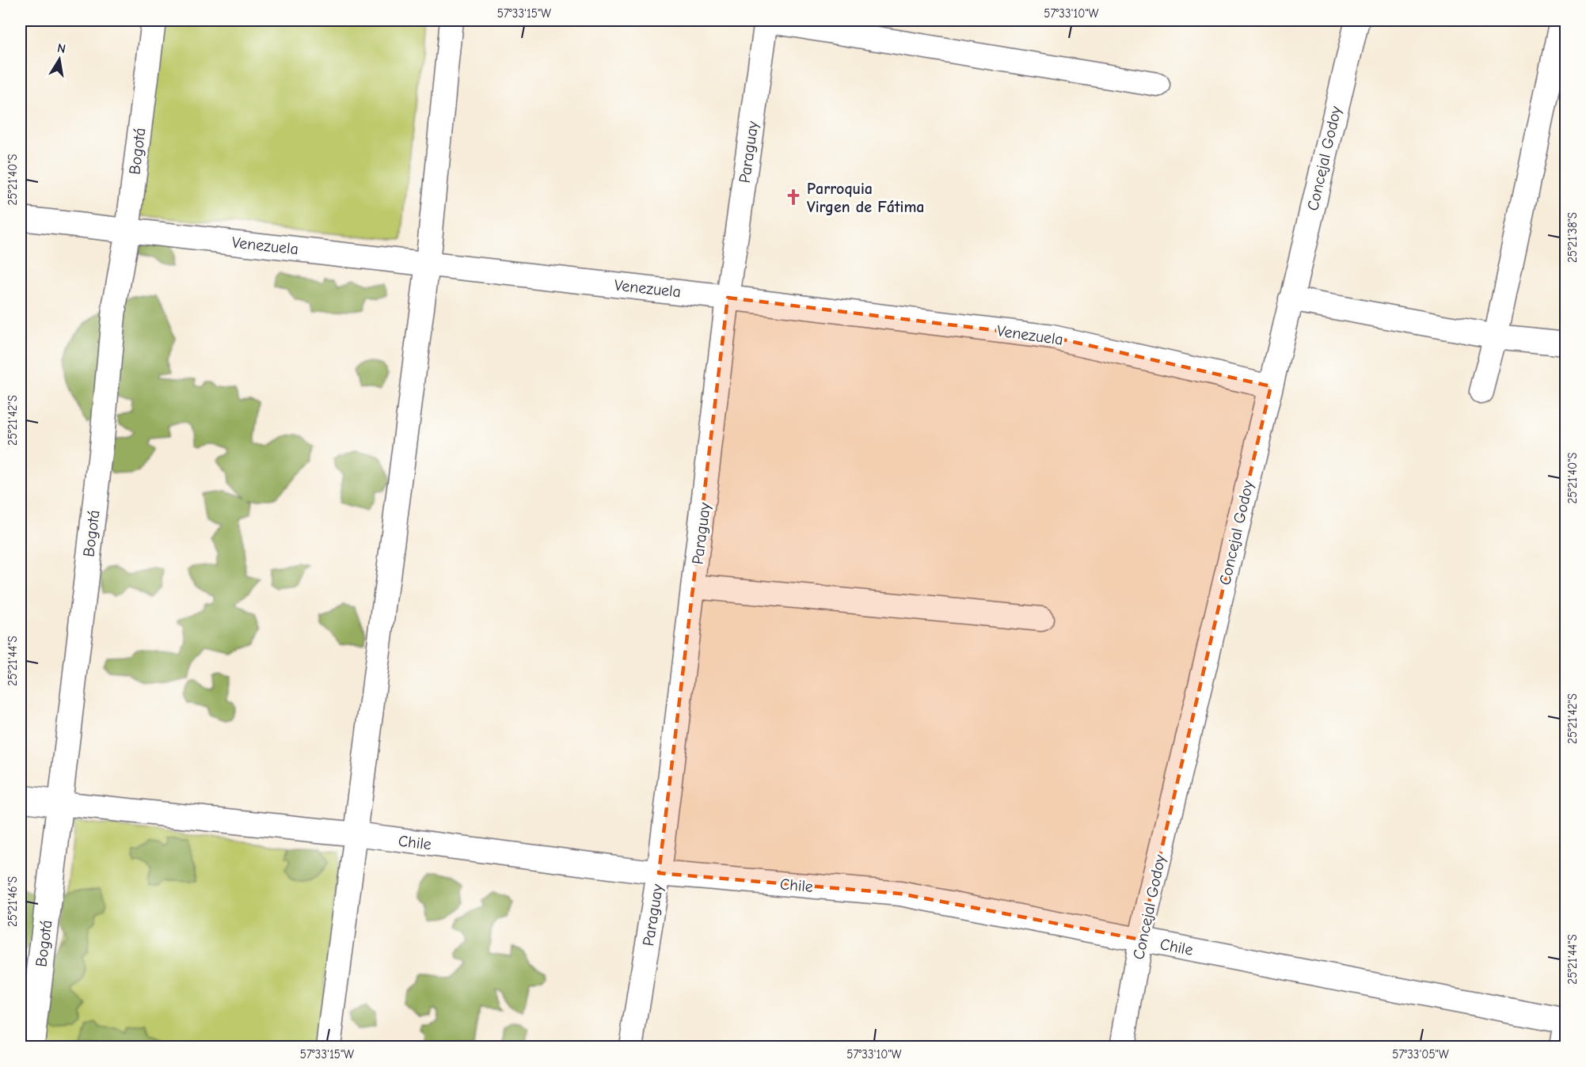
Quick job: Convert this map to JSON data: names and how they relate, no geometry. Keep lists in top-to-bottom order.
{
  "streets": {
    "street": [
      "Bogotá",
      "Paraguay",
      "Concejal Godoy",
      "Venezuela",
      "Chile"
    ]
  },
  "crossings": [
    ["Bogotá", "Venezuela"],
    ["Bogotá", "Chile"],
    ["Paraguay", "Venezuela"],
    ["Paraguay", "Chile"],
    ["Concejal Godoy", "Venezuela"],
    ["Concejal Godoy", "Chile"]
  ],
  "places": {
    "church": ["Parroquia Virgen de Fátima"]
  },
  "north": "top",
  "coordinates": [
    "57°33'15\"W",
    "57°33'10\"W",
    "25°21'40\"S",
    "25°21'38\"S",
    "25°21'42\"S",
    "25°21'44\"S",
    "25°21'46\"S",
    "57°33'05\"W"
  ]
}
